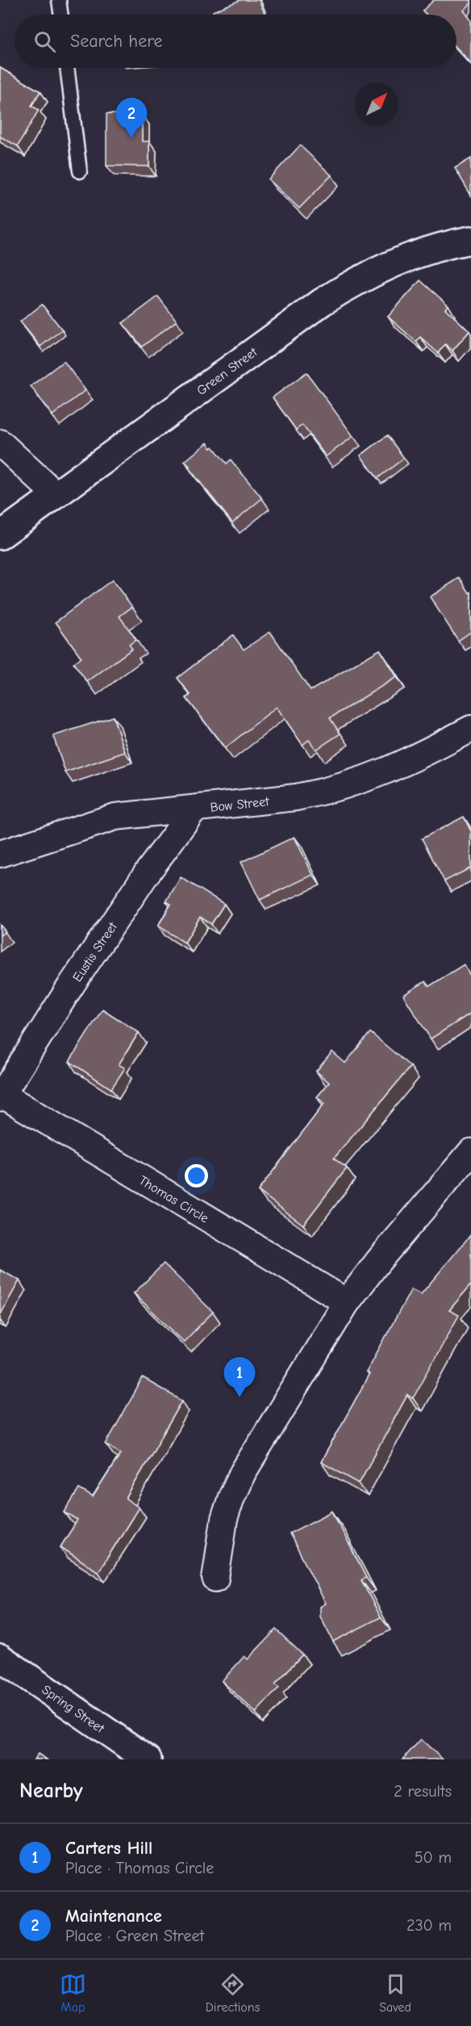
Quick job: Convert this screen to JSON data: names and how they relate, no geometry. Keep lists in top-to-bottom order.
{
  "streets": {
    "street": [
      "Green Street",
      "Bow Street",
      "Eustis Street",
      "Thomas Circle",
      "Spring Street"
    ]
  },
  "crossings": [
    ["Bow Street", "Eustis Street"],
    ["Eustis Street", "Thomas Circle"]
  ],
  "north": "top right",
  "page": {
    "search": "Search here",
    "pins": ["2", "1"],
    "heading": ["Nearby", "2 results"],
    "list": [
      {
        "mark": "1",
        "name": "Carters Hill",
        "note": "Place · Thomas Circle",
        "value": "50 m"
      },
      {
        "mark": "2",
        "name": "Maintenance",
        "note": "Place · Green Street",
        "value": "230 m"
      }
    ],
    "nav": ["Map", "Directions", "Saved"]
  }
}
